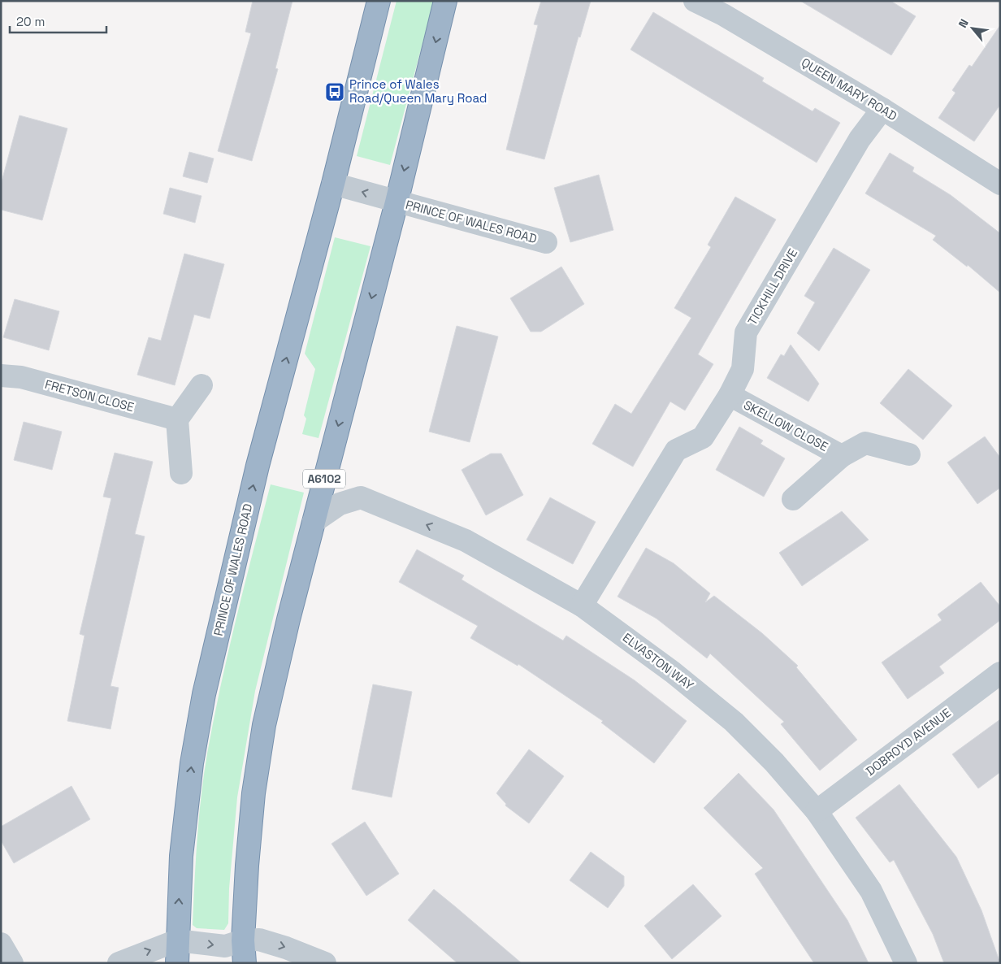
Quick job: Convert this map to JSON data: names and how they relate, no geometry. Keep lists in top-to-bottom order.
{
  "streets": {
    "highway": ["PRINCE OF WALES ROAD", "A6102"],
    "street": [
      "QUEEN MARY ROAD",
      "TICKHILL DRIVE",
      "FRETSON CLOSE",
      "SKELLOW CLOSE",
      "ELVASTON WAY",
      "DOBROYD AVENUE"
    ]
  },
  "crossings": [
    ["QUEEN MARY ROAD", "TICKHILL DRIVE"],
    ["PRINCE OF WALES ROAD", "ELVASTON WAY"],
    ["TICKHILL DRIVE", "SKELLOW CLOSE"],
    ["TICKHILL DRIVE", "ELVASTON WAY"],
    ["ELVASTON WAY", "DOBROYD AVENUE"]
  ],
  "one_way": ["ELVASTON WAY"],
  "places": {
    "bus stop": ["Prince of Wales Road/Queen Mary Road"]
  },
  "scale_bar": "20 m",
  "north": "top left"
}
